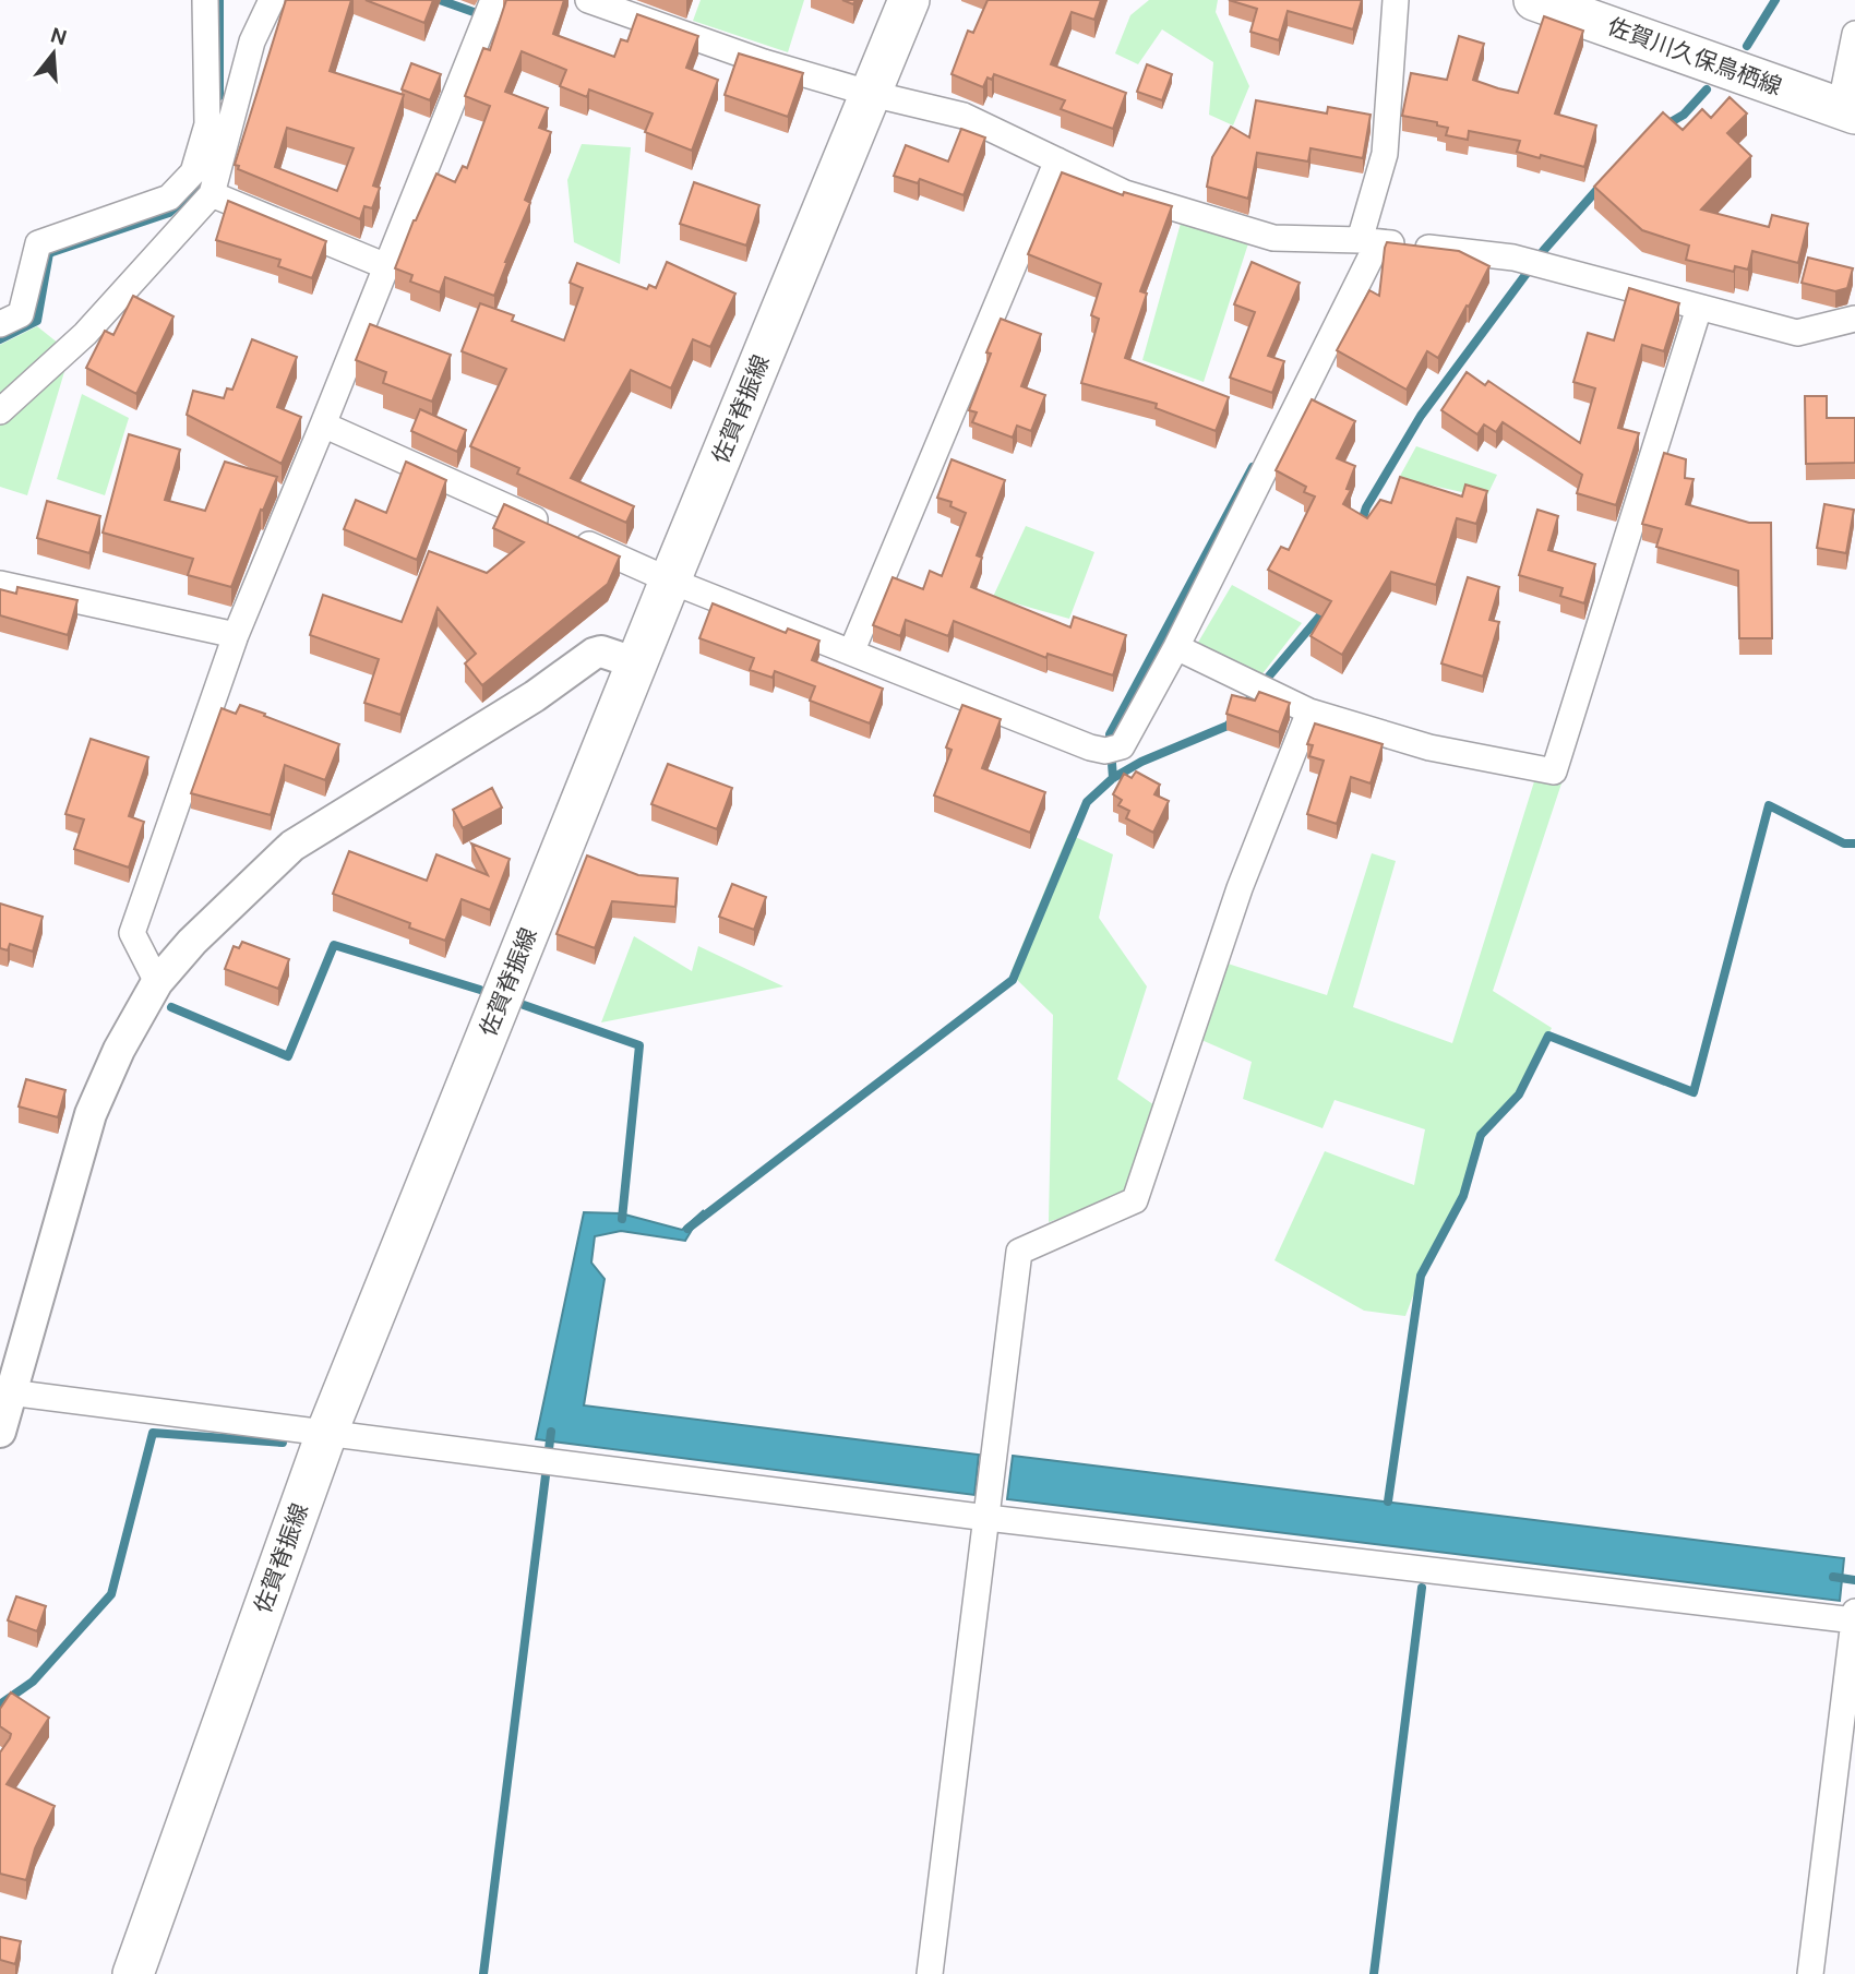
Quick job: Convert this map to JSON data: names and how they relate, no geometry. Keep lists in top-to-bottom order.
{
  "streets": {
    "main road": ["佐賀川久保鳥栖線", "佐賀脊振線"]
  },
  "north": "top"
}
